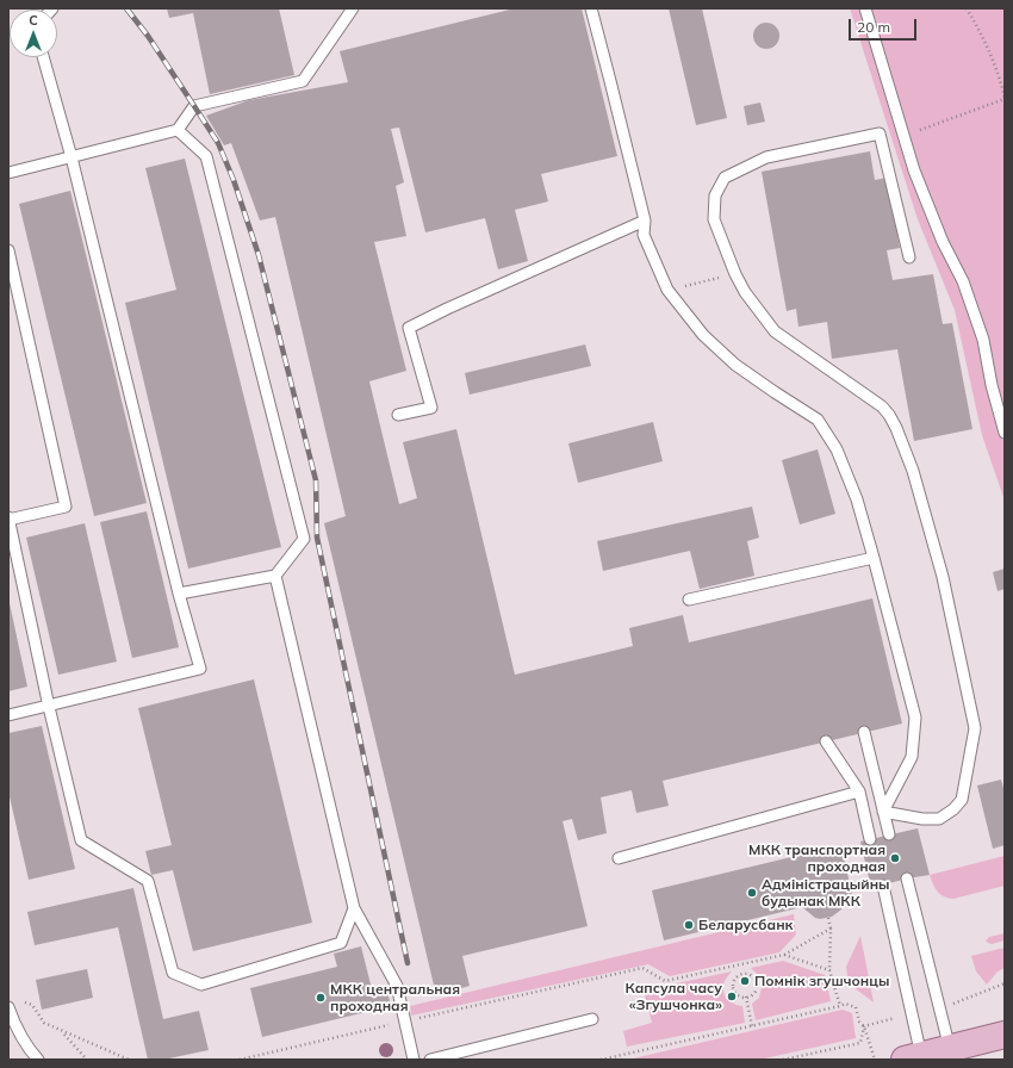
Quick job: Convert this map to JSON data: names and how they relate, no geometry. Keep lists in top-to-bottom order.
{
  "places": [
    "МКК транспортная проходная",
    "Адміністрацыйны будынак МКК",
    "Беларусбанк",
    "Помнік згушчонцы",
    "Капсула часу «Згушчонка»",
    "МКК центральная проходная"
  ],
  "scale_bar": "20 m",
  "north": "top"
}
